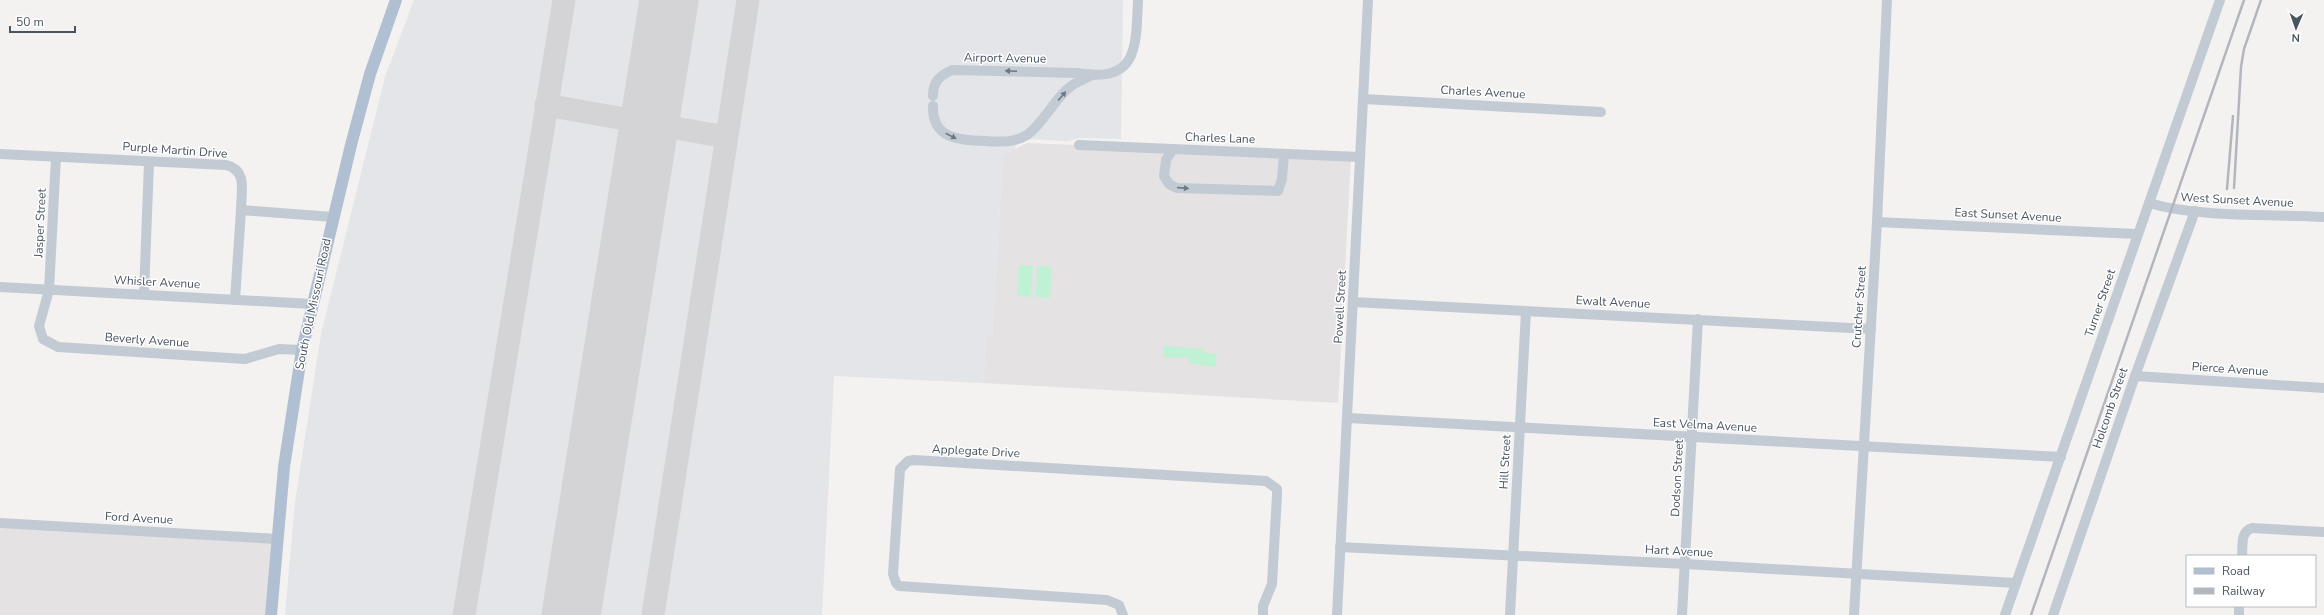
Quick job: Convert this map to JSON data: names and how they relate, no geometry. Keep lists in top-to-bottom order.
{
  "streets": {
    "main road": ["South Old Missouri Road"],
    "street": [
      "Airport Avenue",
      "Charles Avenue",
      "Charles Lane",
      "Purple Martin Drive",
      "West Sunset Avenue",
      "East Sunset Avenue",
      "Jasper Street",
      "Whisler Avenue",
      "Ewalt Avenue",
      "Turner Street",
      "Powell Street",
      "Crutcher Street",
      "Beverly Avenue",
      "Pierce Avenue",
      "Holcomb Street",
      "East Velma Avenue",
      "Applegate Drive",
      "Hill Street",
      "Dodson Street",
      "Ford Avenue",
      "Hart Avenue"
    ]
  },
  "crossings": [
    ["Charles Avenue", "Powell Street"],
    ["Charles Lane", "Powell Street"],
    ["Purple Martin Drive", "Jasper Street"],
    ["Purple Martin Drive", "Whisler Avenue"],
    ["West Sunset Avenue", "Turner Street"],
    ["West Sunset Avenue", "Holcomb Street"],
    ["East Sunset Avenue", "Turner Street"],
    ["East Sunset Avenue", "Crutcher Street"],
    ["Jasper Street", "Whisler Avenue"],
    ["Jasper Street", "Beverly Avenue"],
    ["Whisler Avenue", "South Old Missouri Road"],
    ["Whisler Avenue", "Beverly Avenue"],
    ["Ewalt Avenue", "Powell Street"],
    ["Ewalt Avenue", "Crutcher Street"],
    ["Ewalt Avenue", "Hill Street"],
    ["Ewalt Avenue", "Dodson Street"],
    ["Turner Street", "East Velma Avenue"],
    ["Turner Street", "Hart Avenue"],
    ["South Old Missouri Road", "Beverly Avenue"],
    ["South Old Missouri Road", "Ford Avenue"],
    ["Powell Street", "East Velma Avenue"],
    ["Powell Street", "Hart Avenue"],
    ["Crutcher Street", "East Velma Avenue"],
    ["Crutcher Street", "Hart Avenue"],
    ["Pierce Avenue", "Holcomb Street"],
    ["East Velma Avenue", "Hill Street"],
    ["East Velma Avenue", "Dodson Street"],
    ["Hill Street", "Hart Avenue"],
    ["Dodson Street", "Hart Avenue"]
  ],
  "legend": ["Road", "Railway"],
  "scale_bar": "50 m",
  "north": "bottom"
}
